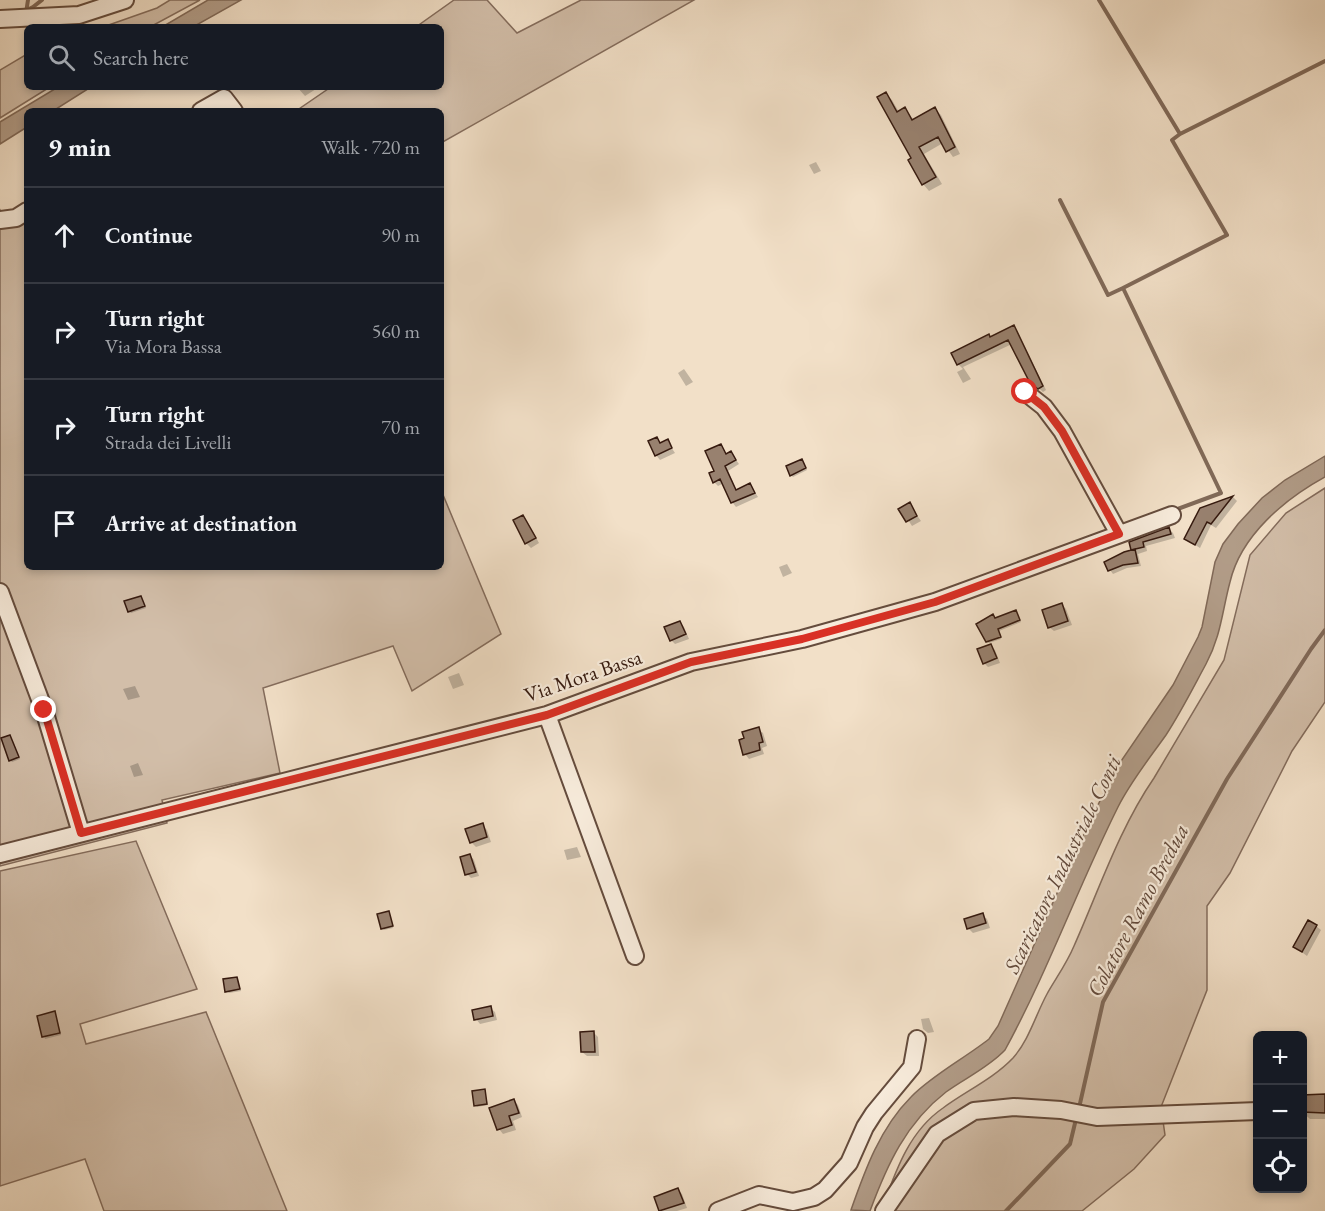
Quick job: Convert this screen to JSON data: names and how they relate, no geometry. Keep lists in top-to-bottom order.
{
  "streets": {
    "street": ["Via Mora Bassa"]
  },
  "water": ["Scaricatore Industriale Conti", "Colatore Ramo Bredua"],
  "page": {
    "search": "Search here",
    "heading": ["9 min", "Walk · 720 m"],
    "list": [
      ["Continue", "90 m"],
      ["Turn right", "Via Mora Bassa", "560 m"],
      ["Turn right", "Strada dei Livelli", "70 m"],
      "Arrive at destination"
    ],
    "map_buttons": ["+", "−"]
  }
}
